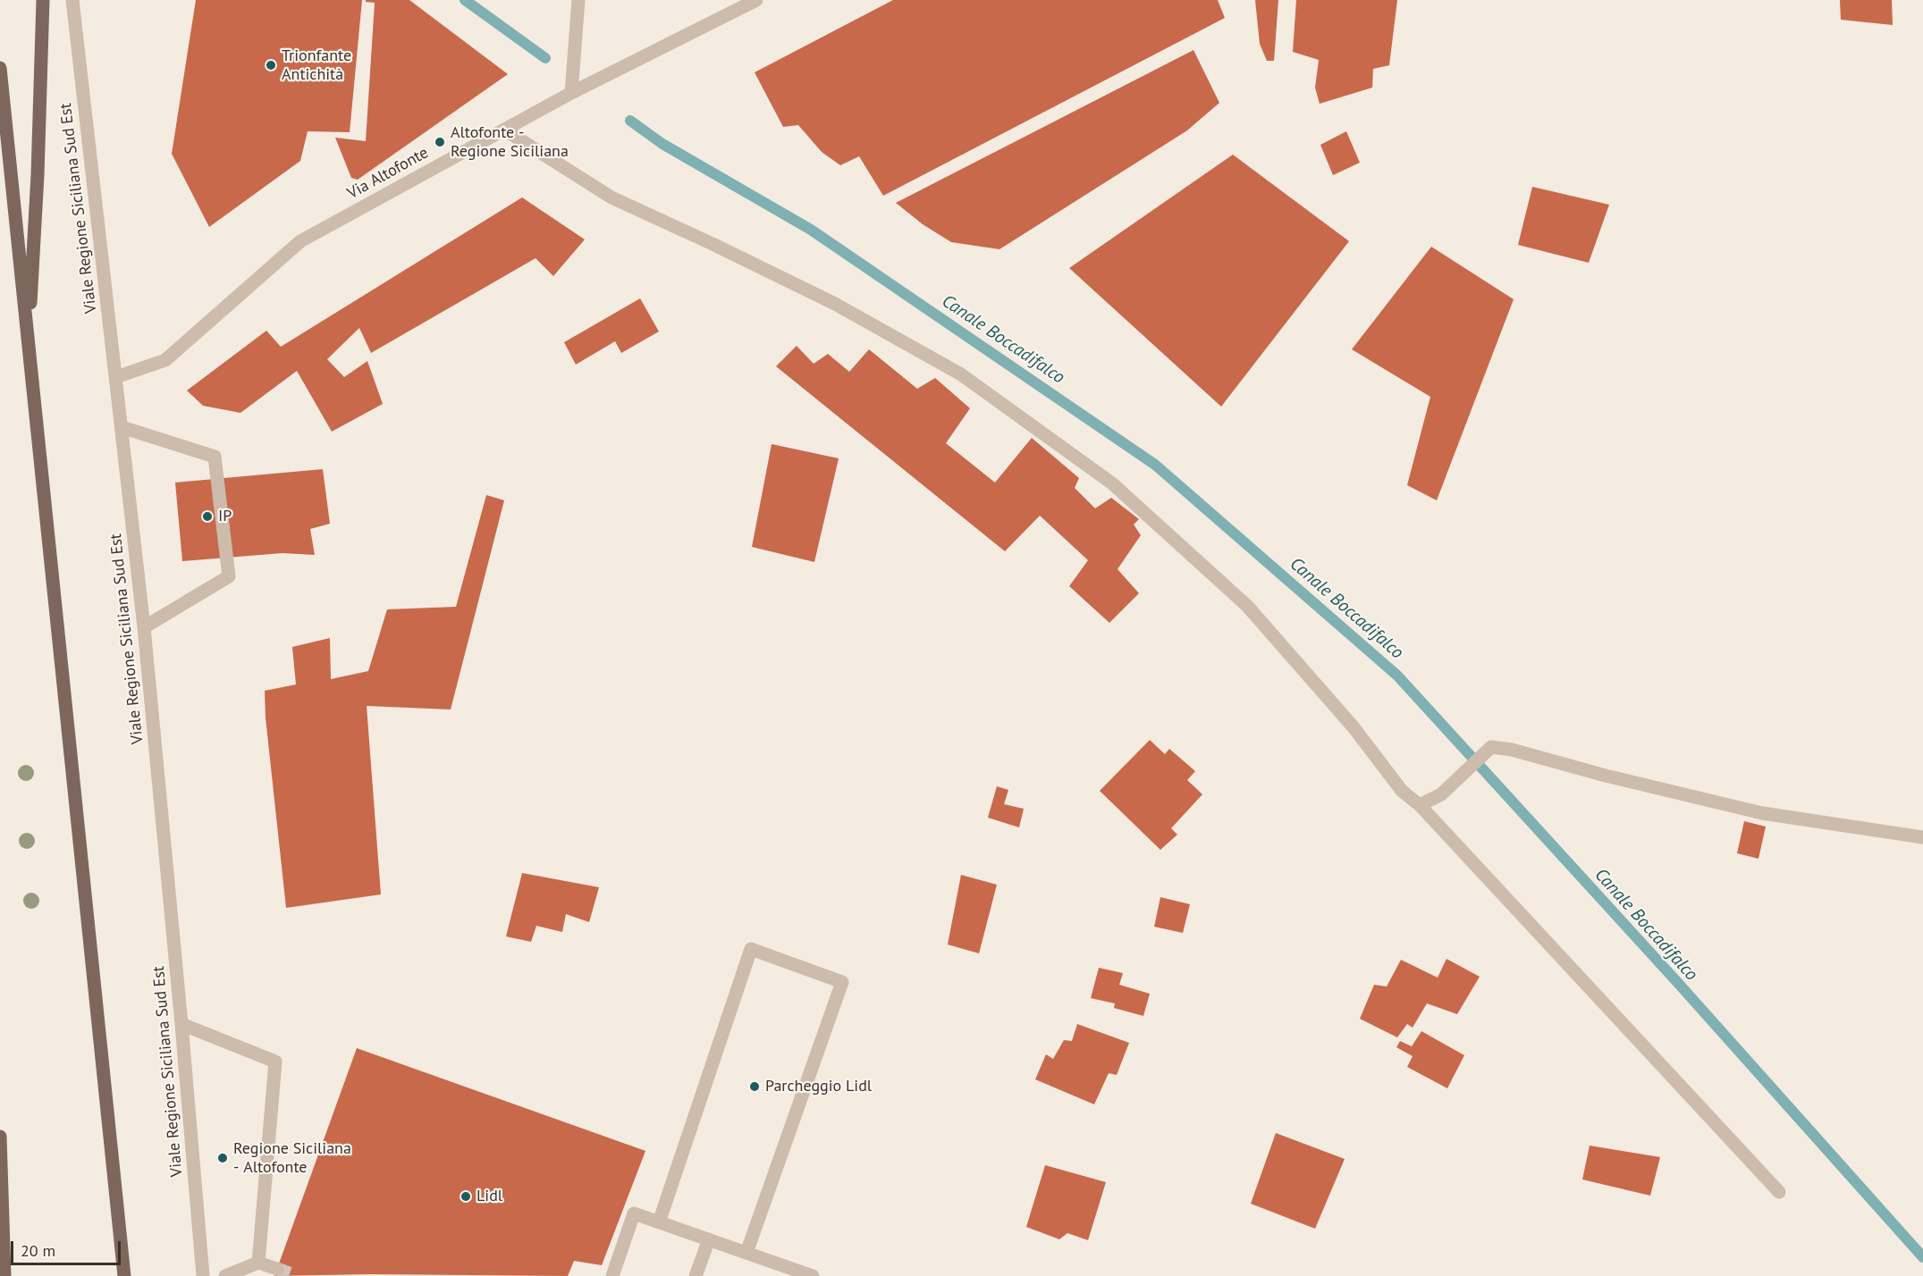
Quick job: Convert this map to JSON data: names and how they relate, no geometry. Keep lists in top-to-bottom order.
{
  "streets": {
    "street": ["Via Altofonte", "Viale Regione Siciliana Sud Est"]
  },
  "crossings": [
    ["Via Altofonte", "Viale Regione Siciliana Sud Est"]
  ],
  "water": ["Canale Boccadifalco"],
  "places": [
    "Trionfante Antichità",
    "Altofonte - Regione Siciliana",
    "IP",
    "Parcheggio Lidl",
    "Regione Siciliana - Altofonte",
    "Lidl"
  ],
  "scale_bar": "20 m"
}
